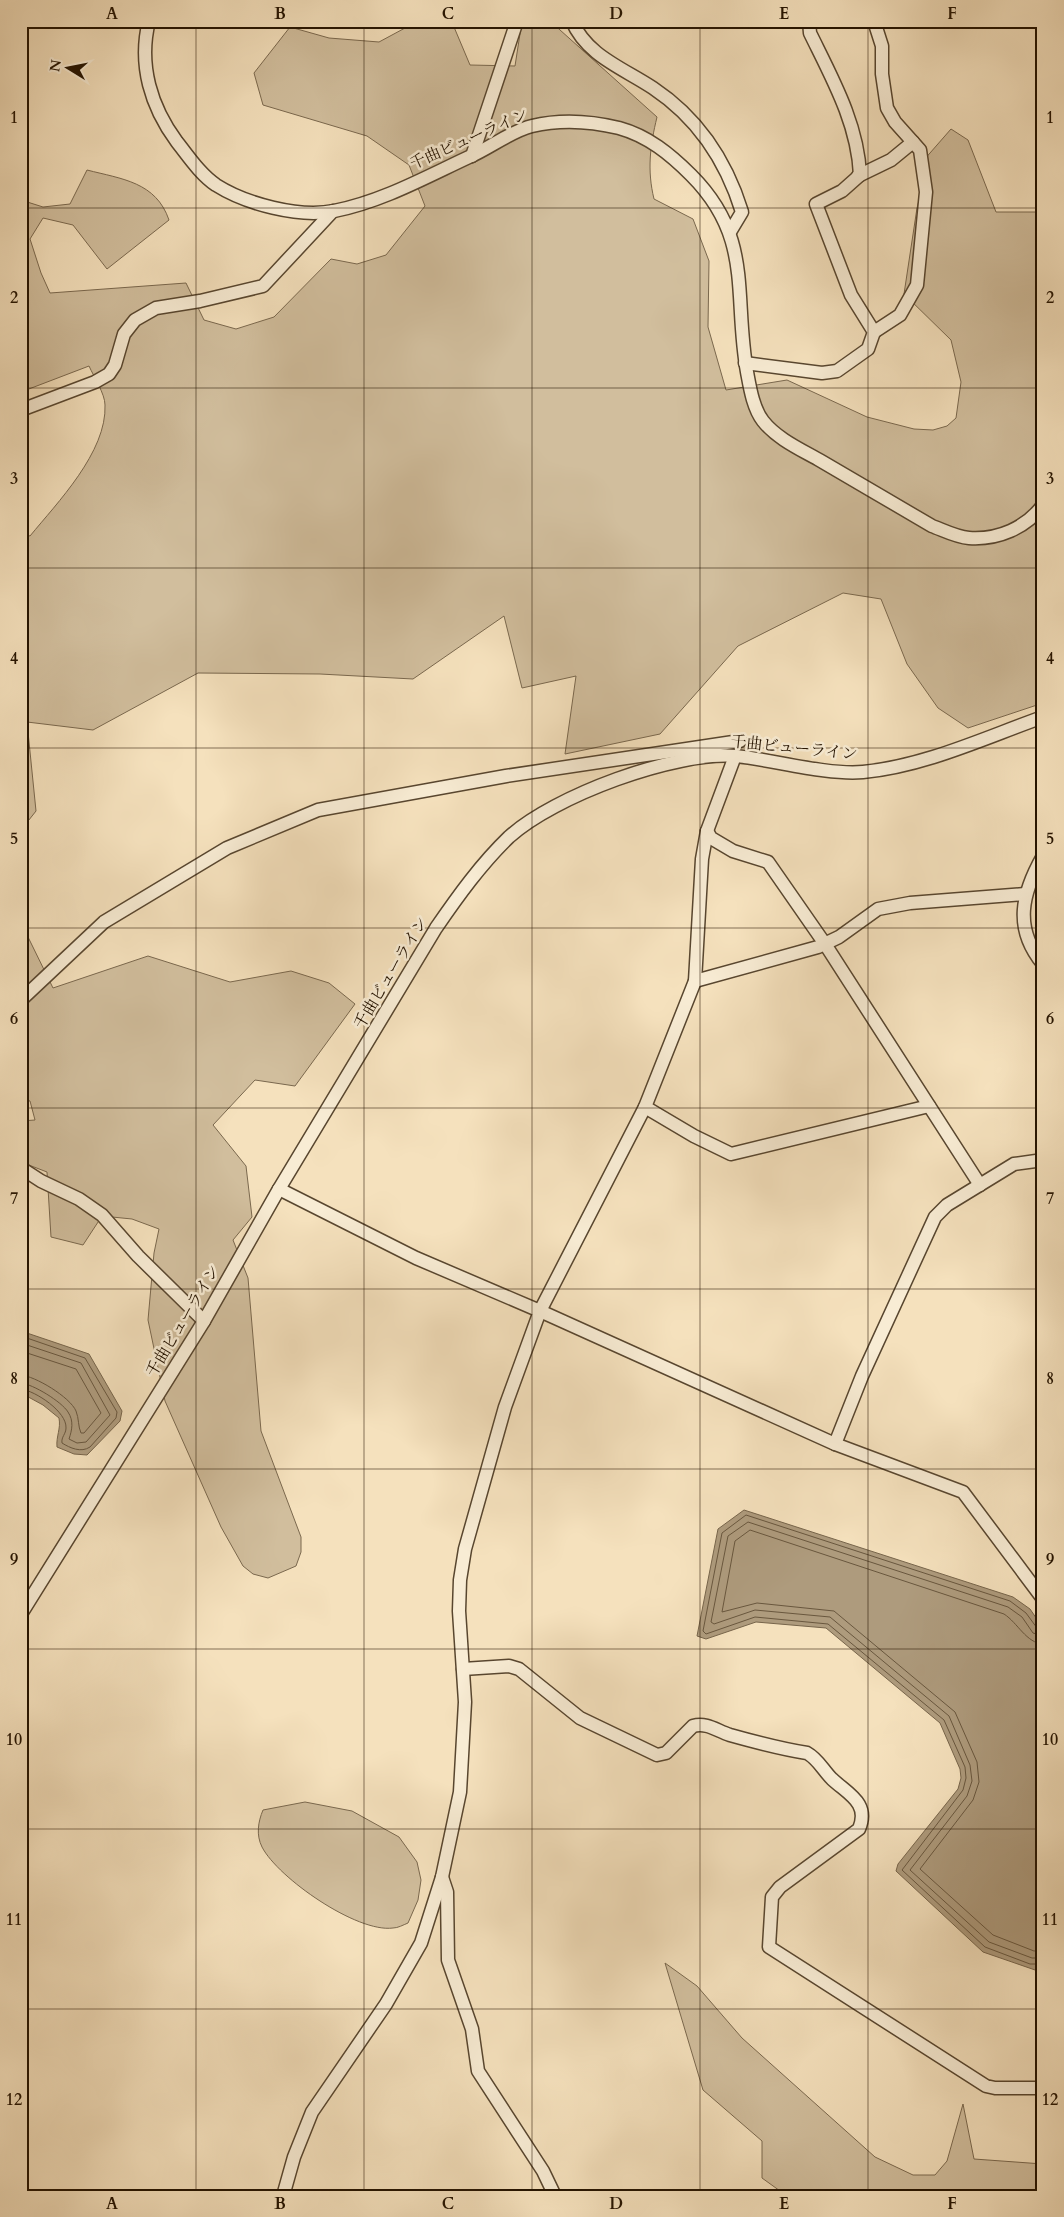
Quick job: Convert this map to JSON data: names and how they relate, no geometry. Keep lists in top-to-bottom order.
{
  "streets": {
    "street": ["千曲ビューライン"]
  },
  "north": "left",
  "grid": {
    "columns": [
      "A",
      "B",
      "C",
      "D",
      "E",
      "F"
    ],
    "rows": [
      "1",
      "2",
      "3",
      "4",
      "5",
      "6",
      "7",
      "8",
      "9",
      "10",
      "11",
      "12"
    ]
  }
}
